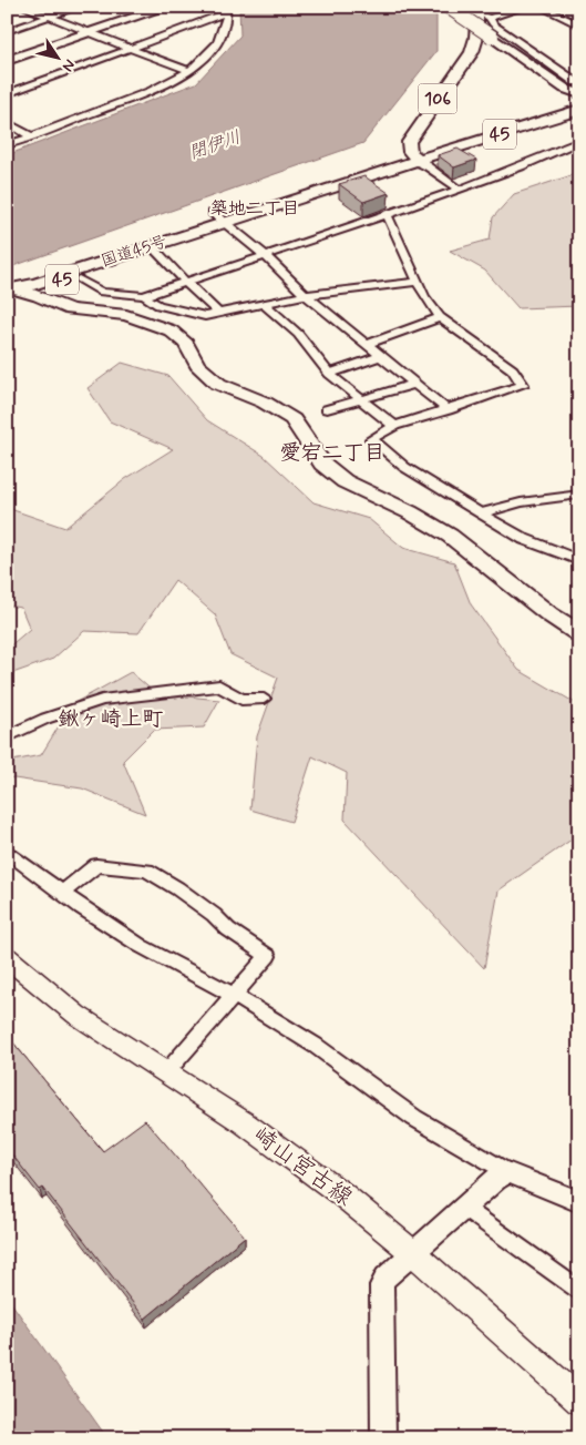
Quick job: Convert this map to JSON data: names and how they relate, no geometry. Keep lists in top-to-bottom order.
{
  "streets": {
    "highway": ["106", "45", "国道45号"],
    "main road": ["崎山宮古線"]
  },
  "crossings": [
    ["106", "国道45号"],
    ["45", "国道45号"]
  ],
  "districts": ["築地二丁目", "愛宕二丁目", "鍬ヶ崎上町"],
  "water": ["閉伊川"],
  "north": "bottom right"
}
